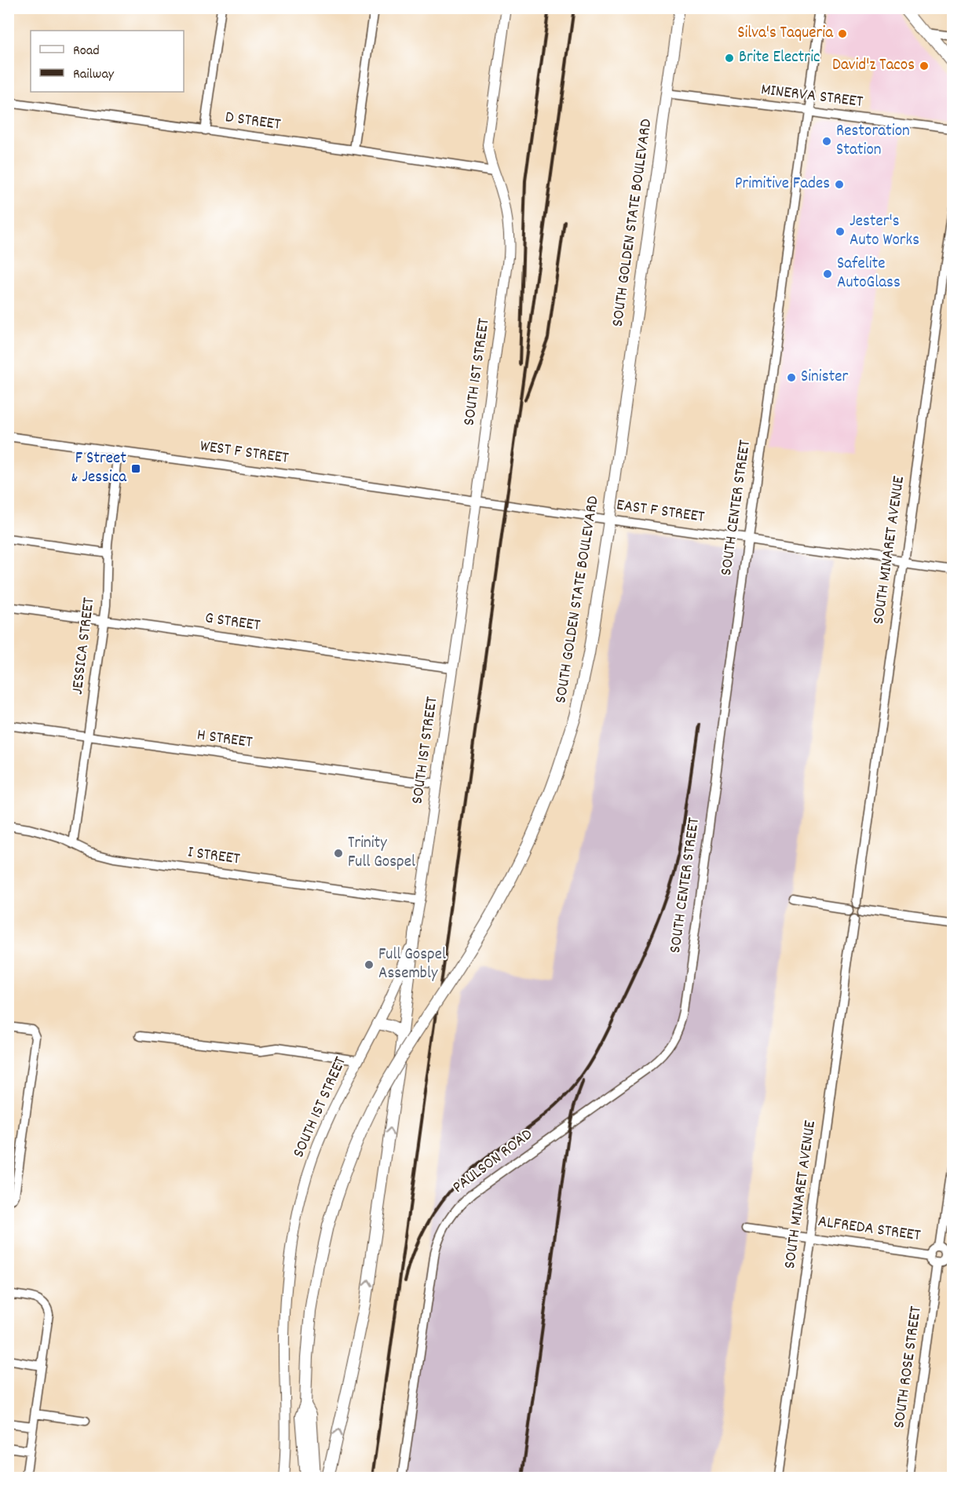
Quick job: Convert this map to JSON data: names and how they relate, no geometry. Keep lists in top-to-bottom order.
{
  "streets": {
    "main road": ["SOUTH GOLDEN STATE BOULEVARD"],
    "street": [
      "MINERVA STREET",
      "D STREET",
      "SOUTH 1ST STREET",
      "WEST F STREET",
      "SOUTH CENTER STREET",
      "EAST F STREET",
      "SOUTH MINARET AVENUE",
      "G STREET",
      "JESSICA STREET",
      "H STREET",
      "I STREET",
      "PAULSON ROAD",
      "ALFREDA STREET",
      "SOUTH ROSE STREET"
    ]
  },
  "crossings": [
    ["MINERVA STREET", "SOUTH GOLDEN STATE BOULEVARD"],
    ["MINERVA STREET", "SOUTH CENTER STREET"],
    ["D STREET", "SOUTH 1ST STREET"],
    ["SOUTH GOLDEN STATE BOULEVARD", "EAST F STREET"],
    ["SOUTH 1ST STREET", "WEST F STREET"],
    ["SOUTH 1ST STREET", "EAST F STREET"],
    ["SOUTH 1ST STREET", "G STREET"],
    ["SOUTH 1ST STREET", "H STREET"],
    ["SOUTH 1ST STREET", "I STREET"],
    ["WEST F STREET", "EAST F STREET"],
    ["WEST F STREET", "JESSICA STREET"],
    ["SOUTH CENTER STREET", "EAST F STREET"],
    ["SOUTH CENTER STREET", "PAULSON ROAD"],
    ["EAST F STREET", "SOUTH MINARET AVENUE"],
    ["SOUTH MINARET AVENUE", "ALFREDA STREET"],
    ["G STREET", "JESSICA STREET"],
    ["JESSICA STREET", "H STREET"],
    ["JESSICA STREET", "I STREET"],
    ["ALFREDA STREET", "SOUTH ROSE STREET"]
  ],
  "places": {
    "other": [
      "Silva's Taqueria",
      "Brite Electric",
      "David'z Tacos",
      "Restoration Station",
      "Primitive Fades",
      "Jester's Auto Works",
      "Safelite AutoGlass",
      "Sinister",
      "Trinity Full Gospel",
      "Full Gospel Assembly"
    ],
    "transit": ["F Street & Jessica"]
  },
  "legend": ["Road", "Railway"]
}
